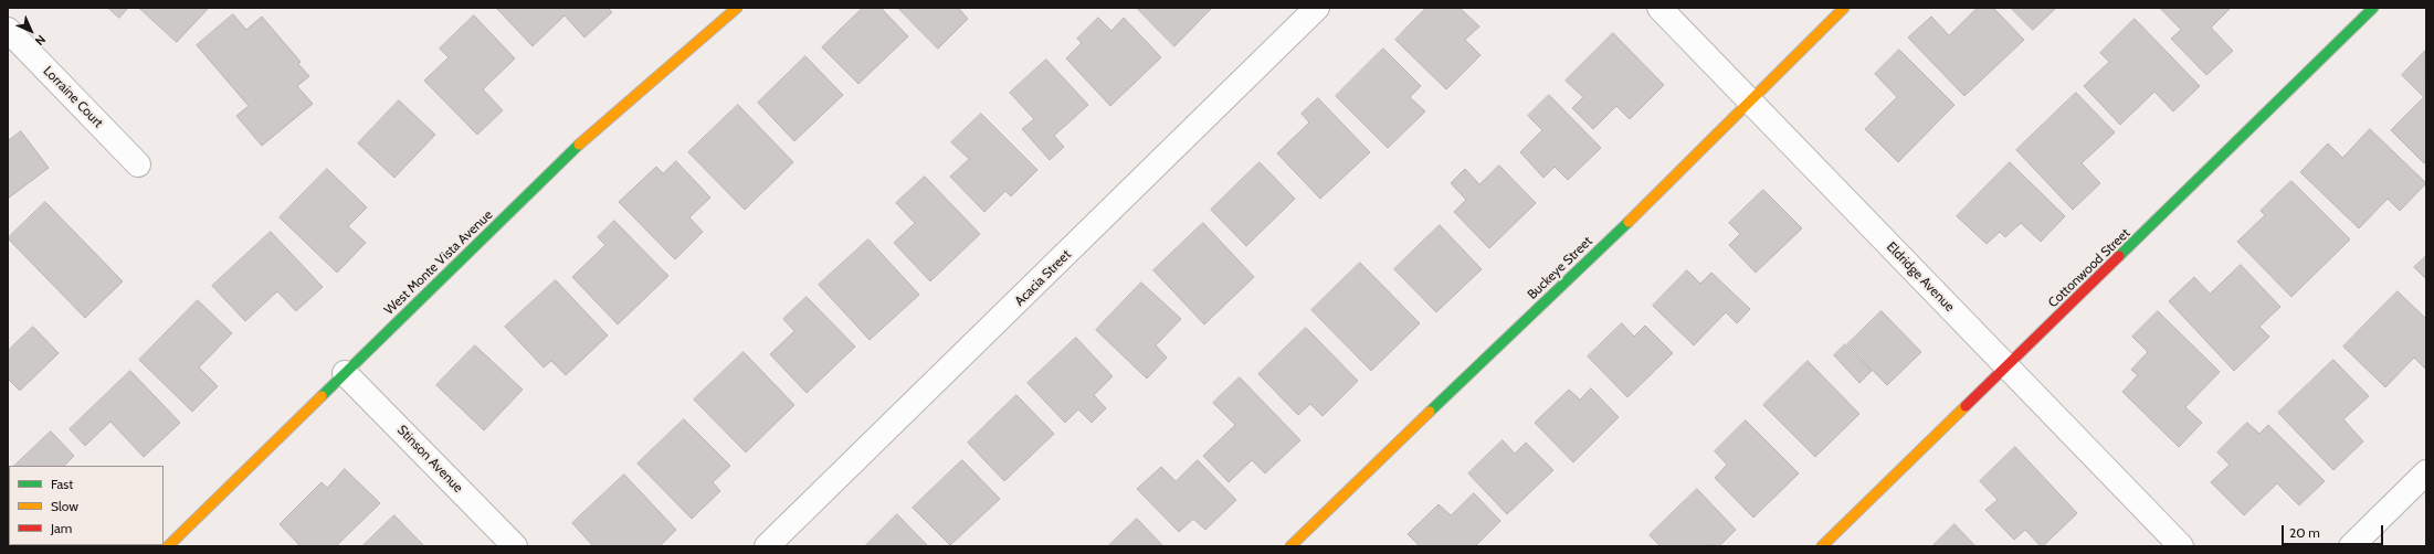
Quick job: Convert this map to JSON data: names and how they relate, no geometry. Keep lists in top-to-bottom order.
{
  "streets": {
    "street": [
      "Lorraine Court",
      "West Monte Vista Avenue",
      "Buckeye Street",
      "Cottonwood Street",
      "Eldridge Avenue",
      "Acacia Street",
      "Stinson Avenue"
    ]
  },
  "crossings": [
    ["West Monte Vista Avenue", "Stinson Avenue"],
    ["Buckeye Street", "Eldridge Avenue"],
    ["Cottonwood Street", "Eldridge Avenue"]
  ],
  "legend": ["Fast", "Slow", "Jam"],
  "scale_bar": "20 m",
  "north": "bottom right"
}
